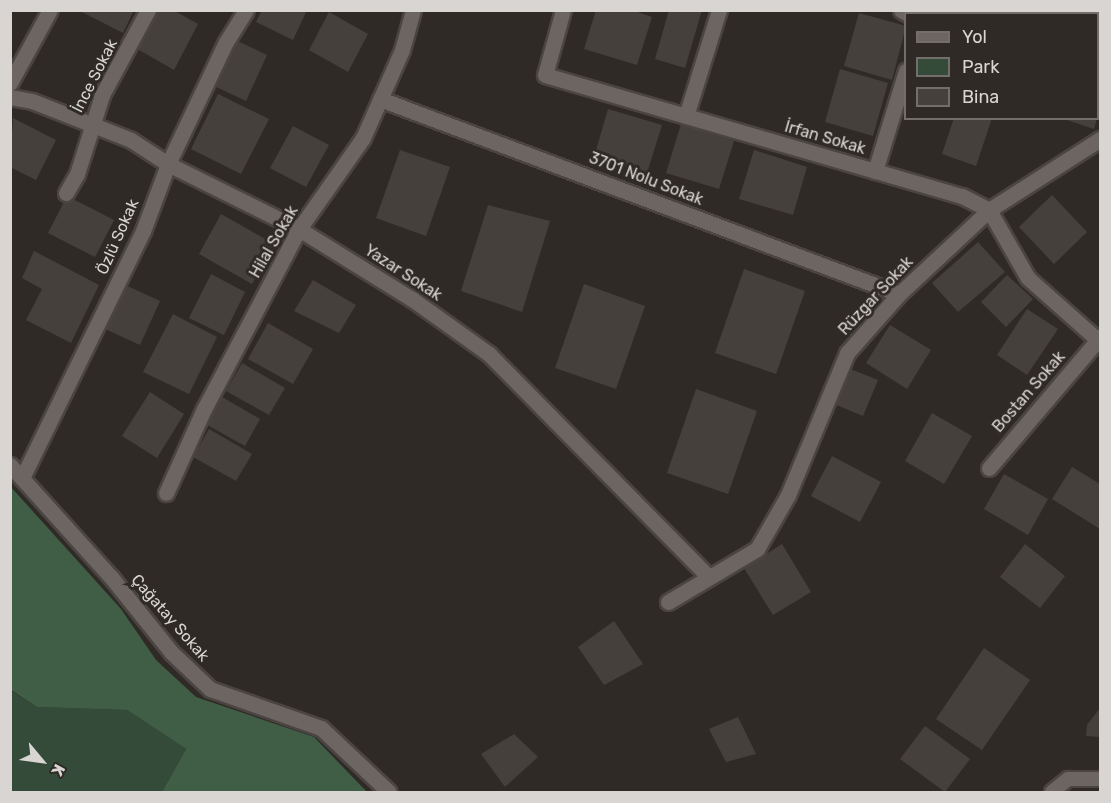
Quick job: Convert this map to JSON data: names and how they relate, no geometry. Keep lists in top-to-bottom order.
{
  "streets": {
    "street": [
      "İnce Sokak",
      "İrfan Sokak",
      "3701 Nolu Sokak",
      "Özlü Sokak",
      "Hilal Sokak",
      "Yazar Sokak",
      "Rüzgar Sokak",
      "Bostan Sokak",
      "Çağatay Sokak"
    ]
  },
  "crossings": [
    ["İnce Sokak", "Yazar Sokak"],
    ["İrfan Sokak", "Rüzgar Sokak"],
    ["3701 Nolu Sokak", "Hilal Sokak"],
    ["3701 Nolu Sokak", "Rüzgar Sokak"],
    ["Özlü Sokak", "Yazar Sokak"],
    ["Özlü Sokak", "Çağatay Sokak"],
    ["Hilal Sokak", "Yazar Sokak"],
    ["Yazar Sokak", "Rüzgar Sokak"]
  ],
  "legend": ["Yol", "Park", "Bina"],
  "north": "bottom right"
}
